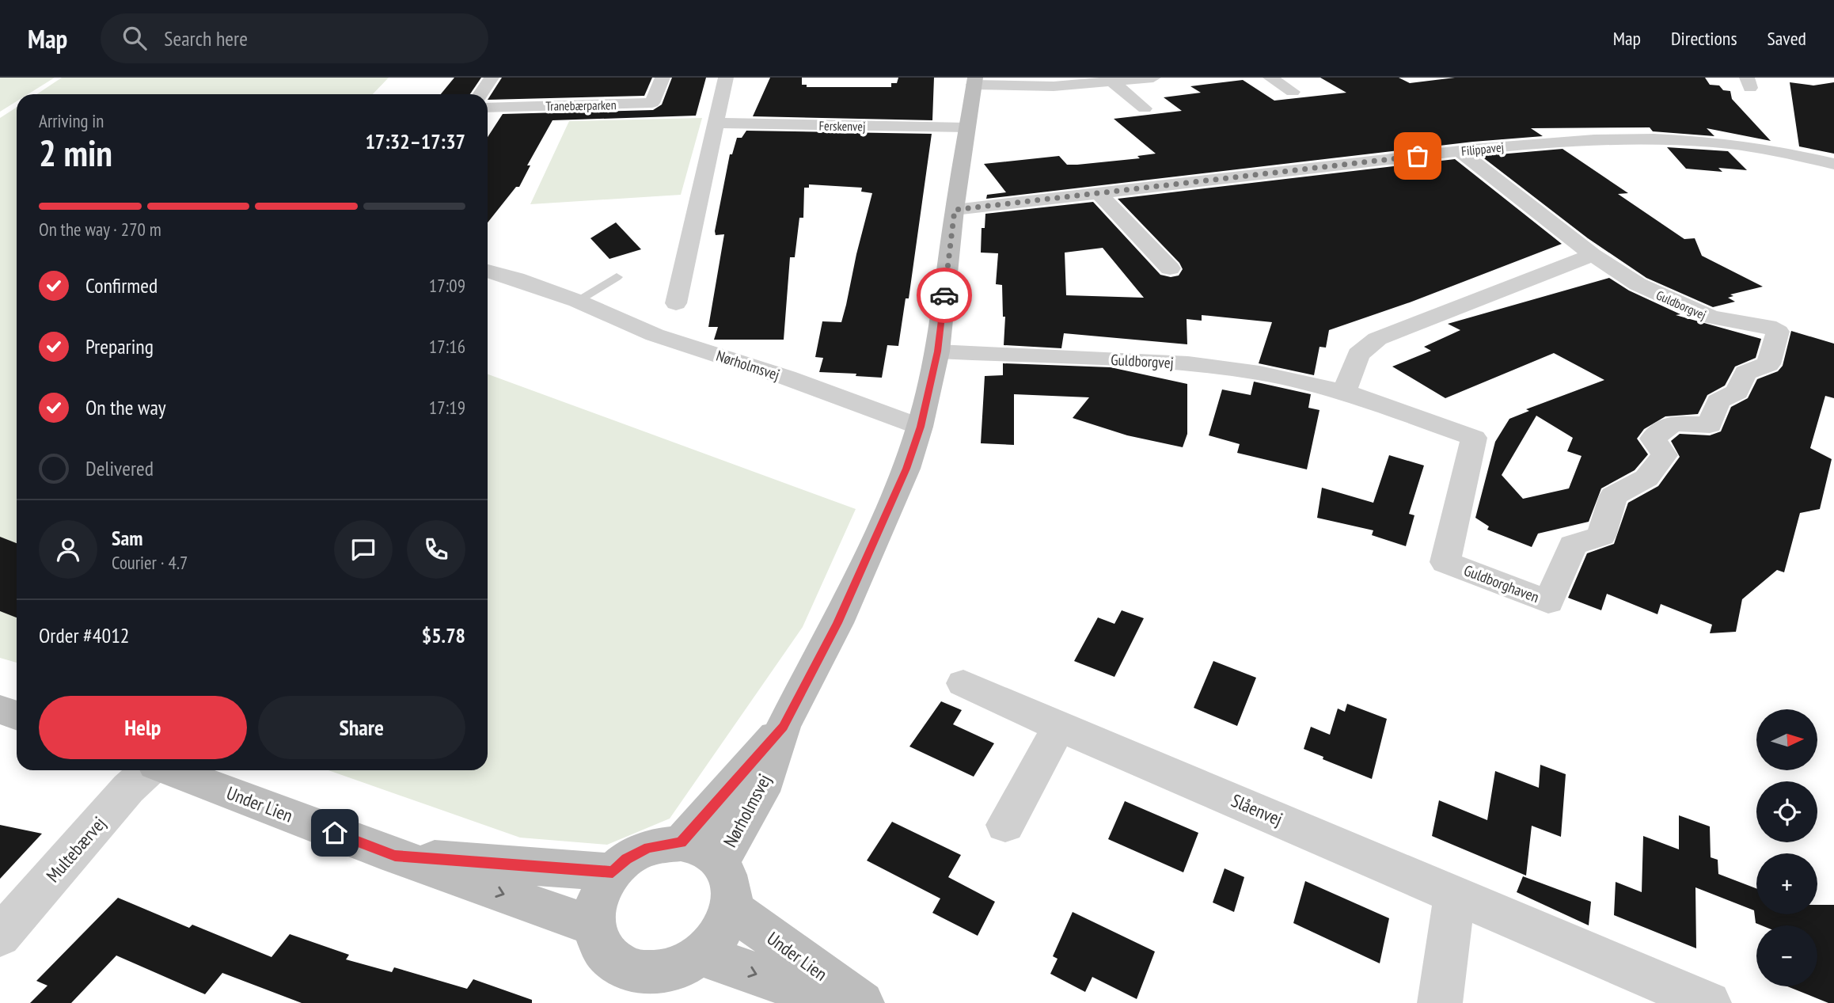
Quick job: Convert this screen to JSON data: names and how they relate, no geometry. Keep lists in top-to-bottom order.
{
  "streets": {
    "street": [
      "Tranebærparken",
      "Ferskenvej",
      "Filippavej",
      "Guldborgvej",
      "Nørholmsvej",
      "Guldborghaven",
      "Under Lien",
      "Slåenvej",
      "Multebærvej"
    ]
  },
  "crossings": [
    ["Ferskenvej", "Nørholmsvej"],
    ["Filippavej", "Guldborgvej"],
    ["Filippavej", "Nørholmsvej"],
    ["Guldborgvej", "Nørholmsvej"],
    ["Guldborgvej", "Guldborghaven"],
    ["Nørholmsvej", "Under Lien"]
  ],
  "north": "right",
  "page": {
    "header": "Map",
    "search": "Search here",
    "nav": ["Map", "Directions", "Saved"],
    "heading": ["2 min", "Arriving in", "17:32–17:37"],
    "panel": [
      "Sam",
      "Courier · 4.7",
      "Order #4012",
      "$5.78"
    ],
    "bar": "On the way · 270 m",
    "list": [
      ["Confirmed", "17:09"],
      ["Preparing", "17:16"],
      ["On the way", "17:19"],
      "Delivered"
    ],
    "buttons": ["Help", "Share"],
    "map_buttons": ["+", "−"]
  }
}
